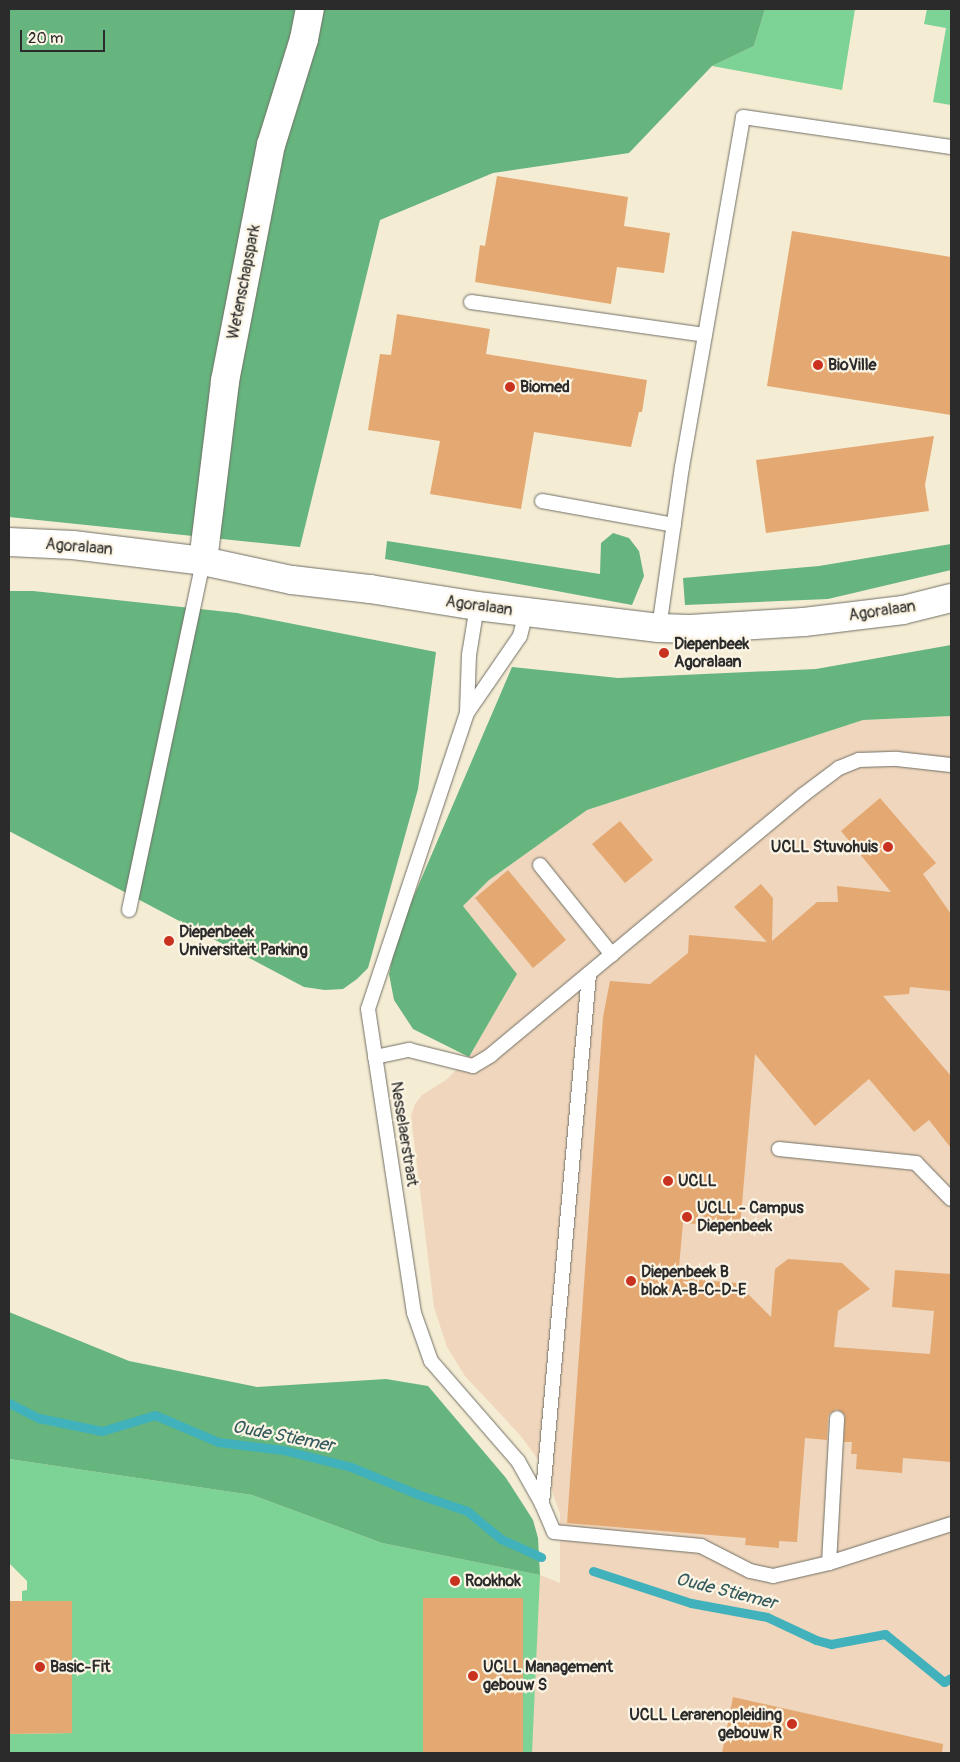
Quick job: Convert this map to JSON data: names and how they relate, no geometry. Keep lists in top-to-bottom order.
{
  "streets": {
    "street": ["Wetenschapspark", "Agoralaan"],
    "lane": ["Nesselaerstraat"]
  },
  "crossings": [
    ["Wetenschapspark", "Agoralaan"],
    ["Agoralaan", "Nesselaerstraat"]
  ],
  "water": ["Oude Stiemer"],
  "places": [
    "BioVille",
    "Biomed",
    "Diepenbeek Agoralaan",
    "UCLL Stuvohuis",
    "Diepenbeek Universiteit Parking",
    "UCLL",
    "UCLL - Campus Diepenbeek",
    "Diepenbeek B blok A-B-C-D-E",
    "Rookhok",
    "Basic-Fit",
    "UCLL Management gebouw S",
    "UCLL Lerarenopleiding gebouw R"
  ],
  "scale_bar": "20 m"
}
